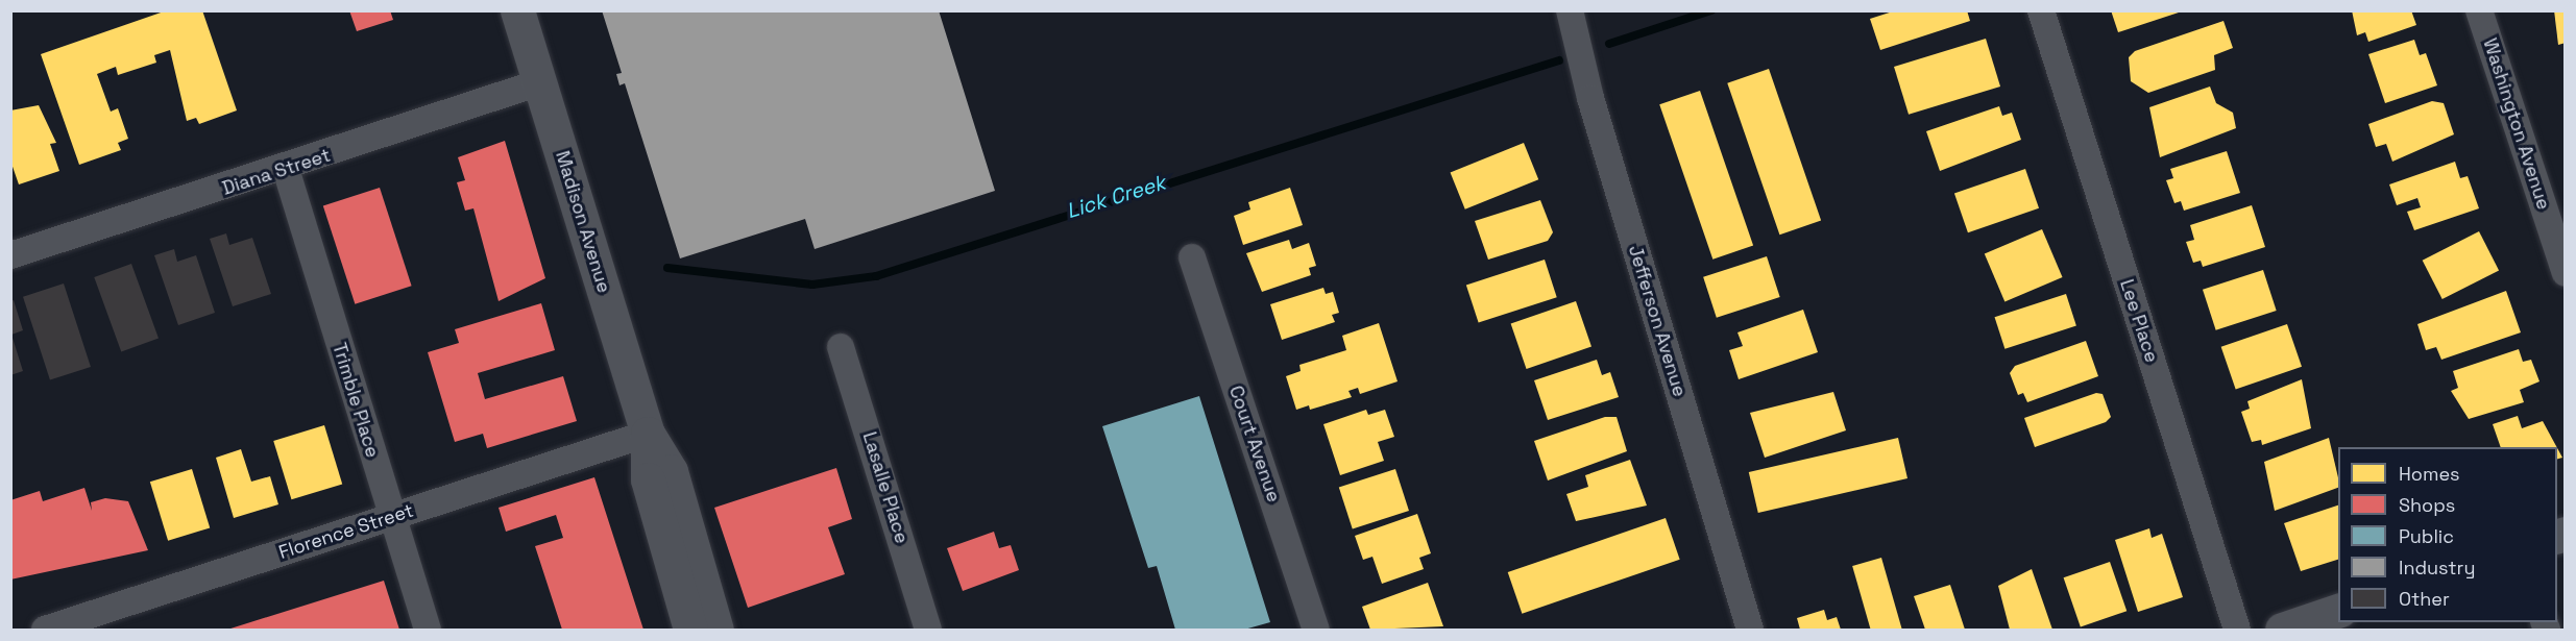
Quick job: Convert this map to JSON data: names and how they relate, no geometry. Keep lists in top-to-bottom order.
{
  "streets": {
    "street": [
      "Washington Avenue",
      "Diana Street",
      "Madison Avenue",
      "Jefferson Avenue",
      "Lee Place",
      "Trimble Place",
      "Court Avenue",
      "Lasalle Place",
      "Florence Street"
    ]
  },
  "crossings": [
    ["Diana Street", "Madison Avenue"],
    ["Diana Street", "Trimble Place"],
    ["Madison Avenue", "Florence Street"],
    ["Trimble Place", "Florence Street"]
  ],
  "water": ["Lick Creek"],
  "legend": [
    "Homes",
    "Shops",
    "Public",
    "Industry",
    "Other"
  ]
}
